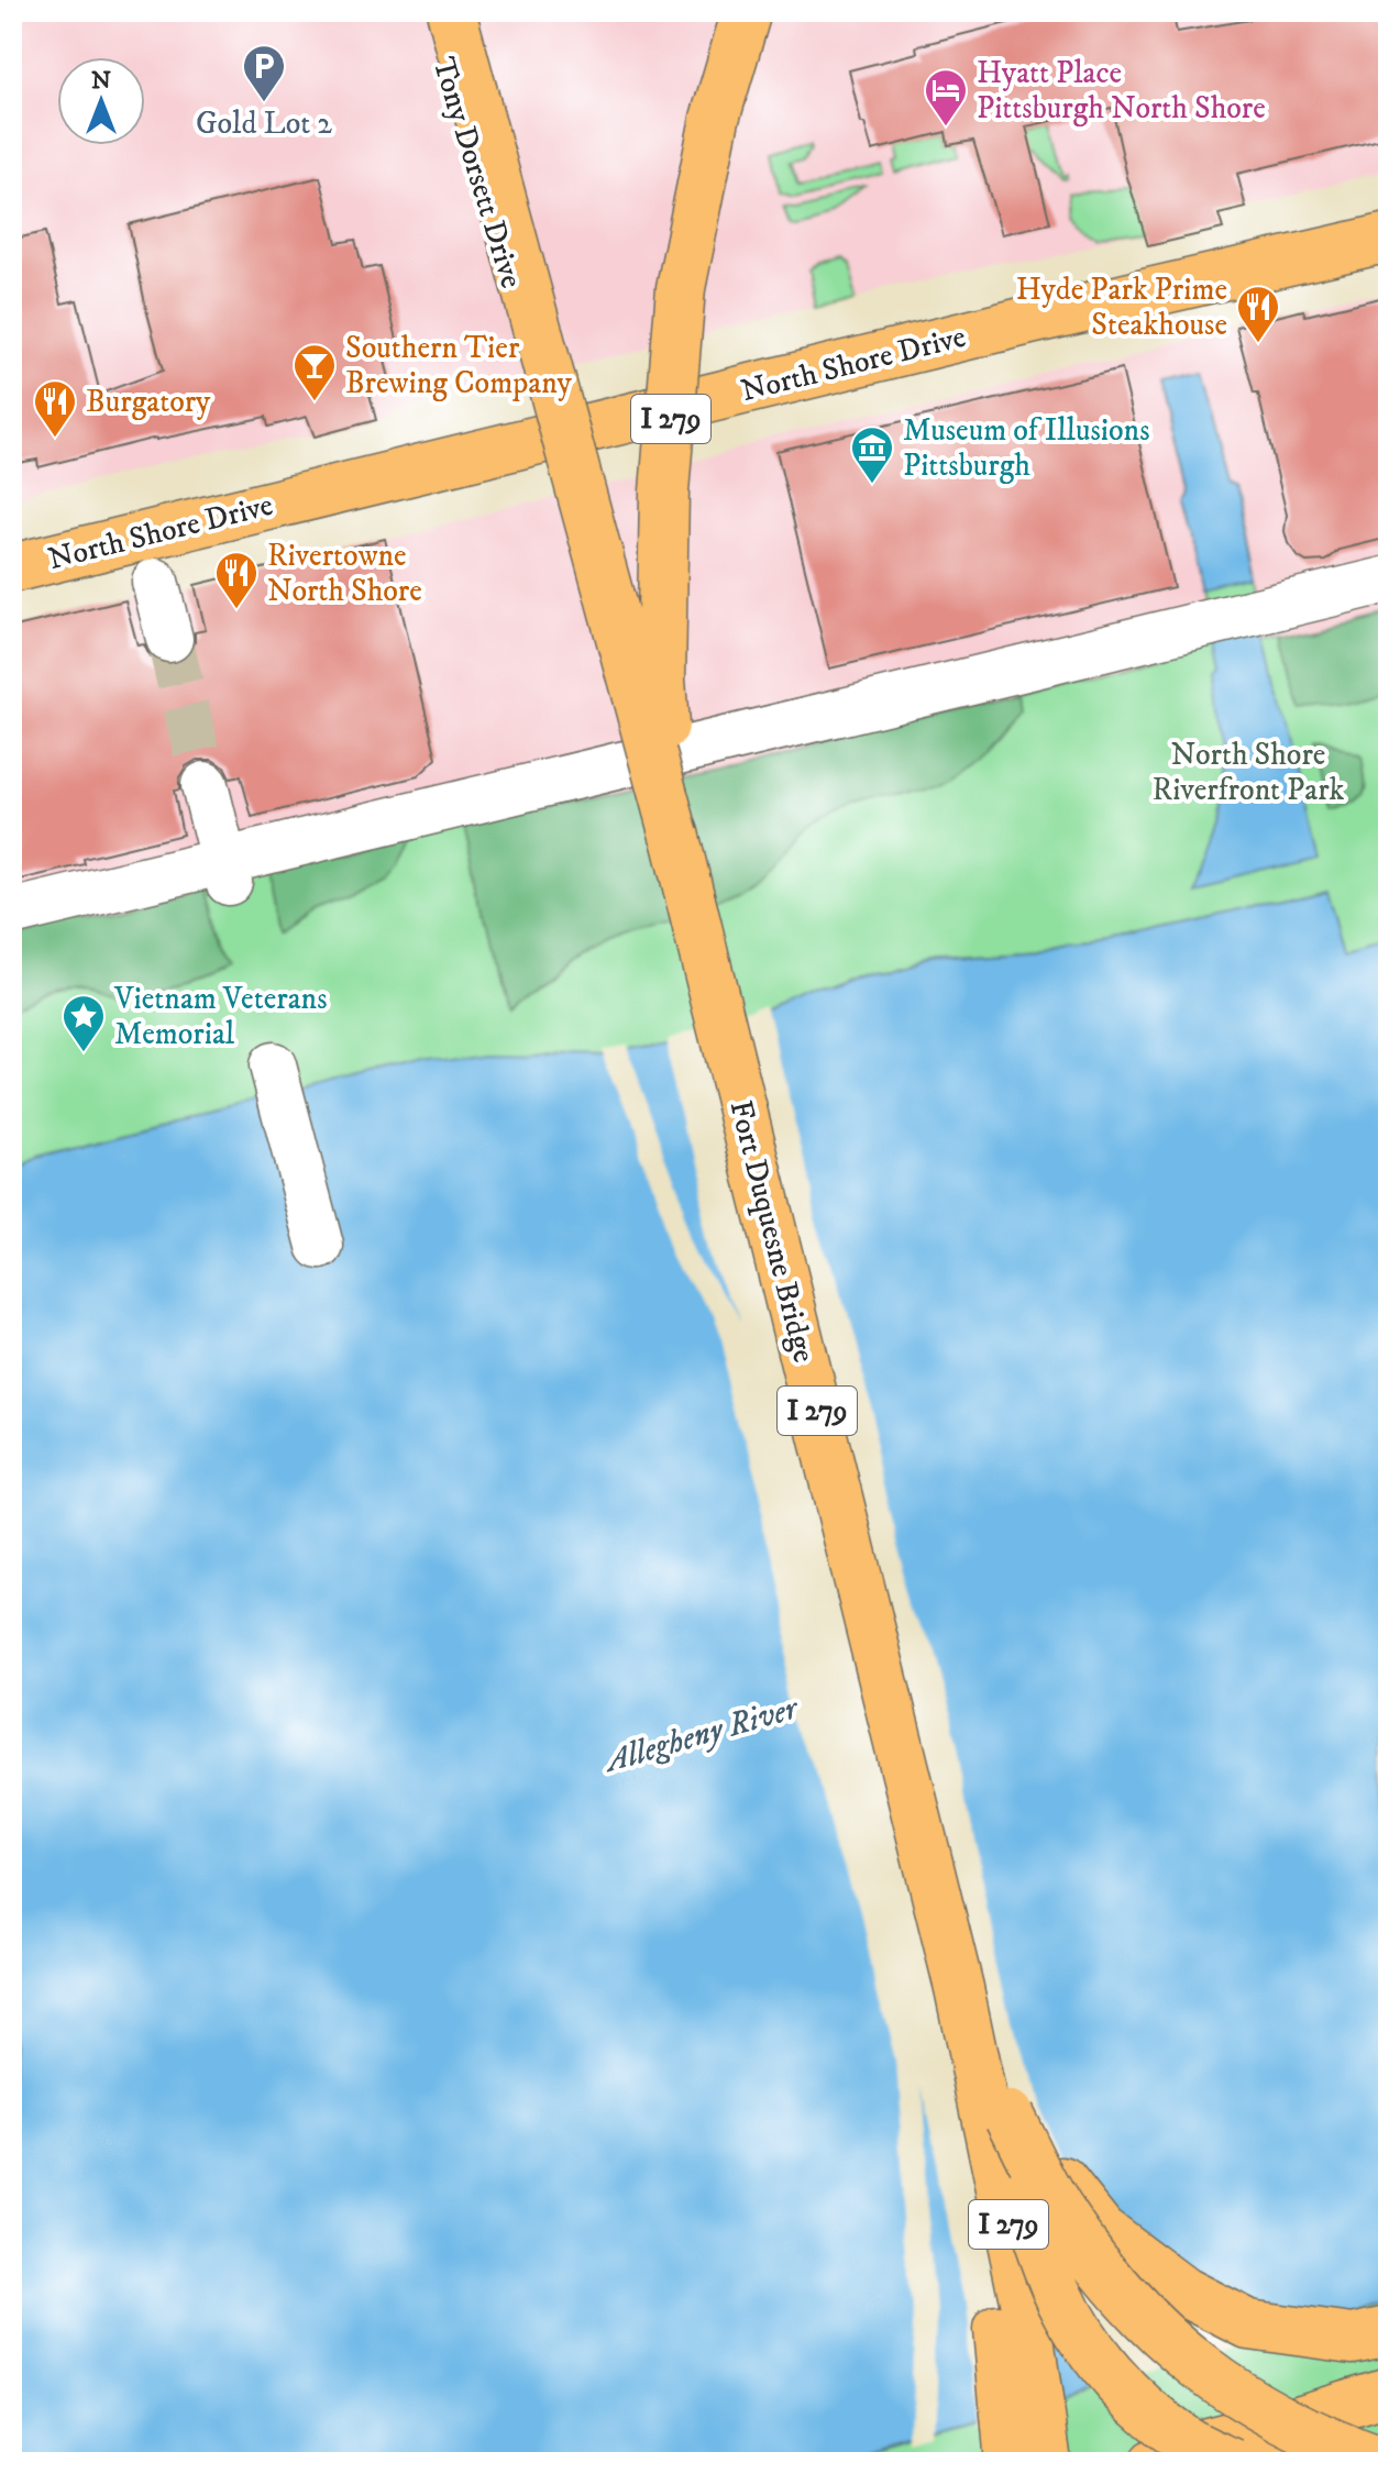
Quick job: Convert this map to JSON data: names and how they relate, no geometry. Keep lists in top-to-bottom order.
{
  "streets": {
    "main road": ["North Shore Drive", "I 279", "Fort Duquesne Bridge"],
    "street": ["Tony Dorsett Drive"]
  },
  "crossings": [
    ["Tony Dorsett Drive", "North Shore Drive"],
    ["I 279", "Fort Duquesne Bridge"]
  ],
  "water": ["Allegheny River"],
  "parks": ["North Shore Riverfront Park"],
  "places": {
    "parking": ["Gold Lot 2"],
    "hotel": ["Hyatt Place Pittsburgh North Shore"],
    "restaurant": ["Hyde Park Prime Steakhouse", "Burgatory", "Rivertowne North Shore"],
    "bar": ["Southern Tier Brewing Company"],
    "museum": ["Museum of Illusions Pittsburgh"],
    "place": ["Vietnam Veterans Memorial"]
  },
  "north": "top"
}
